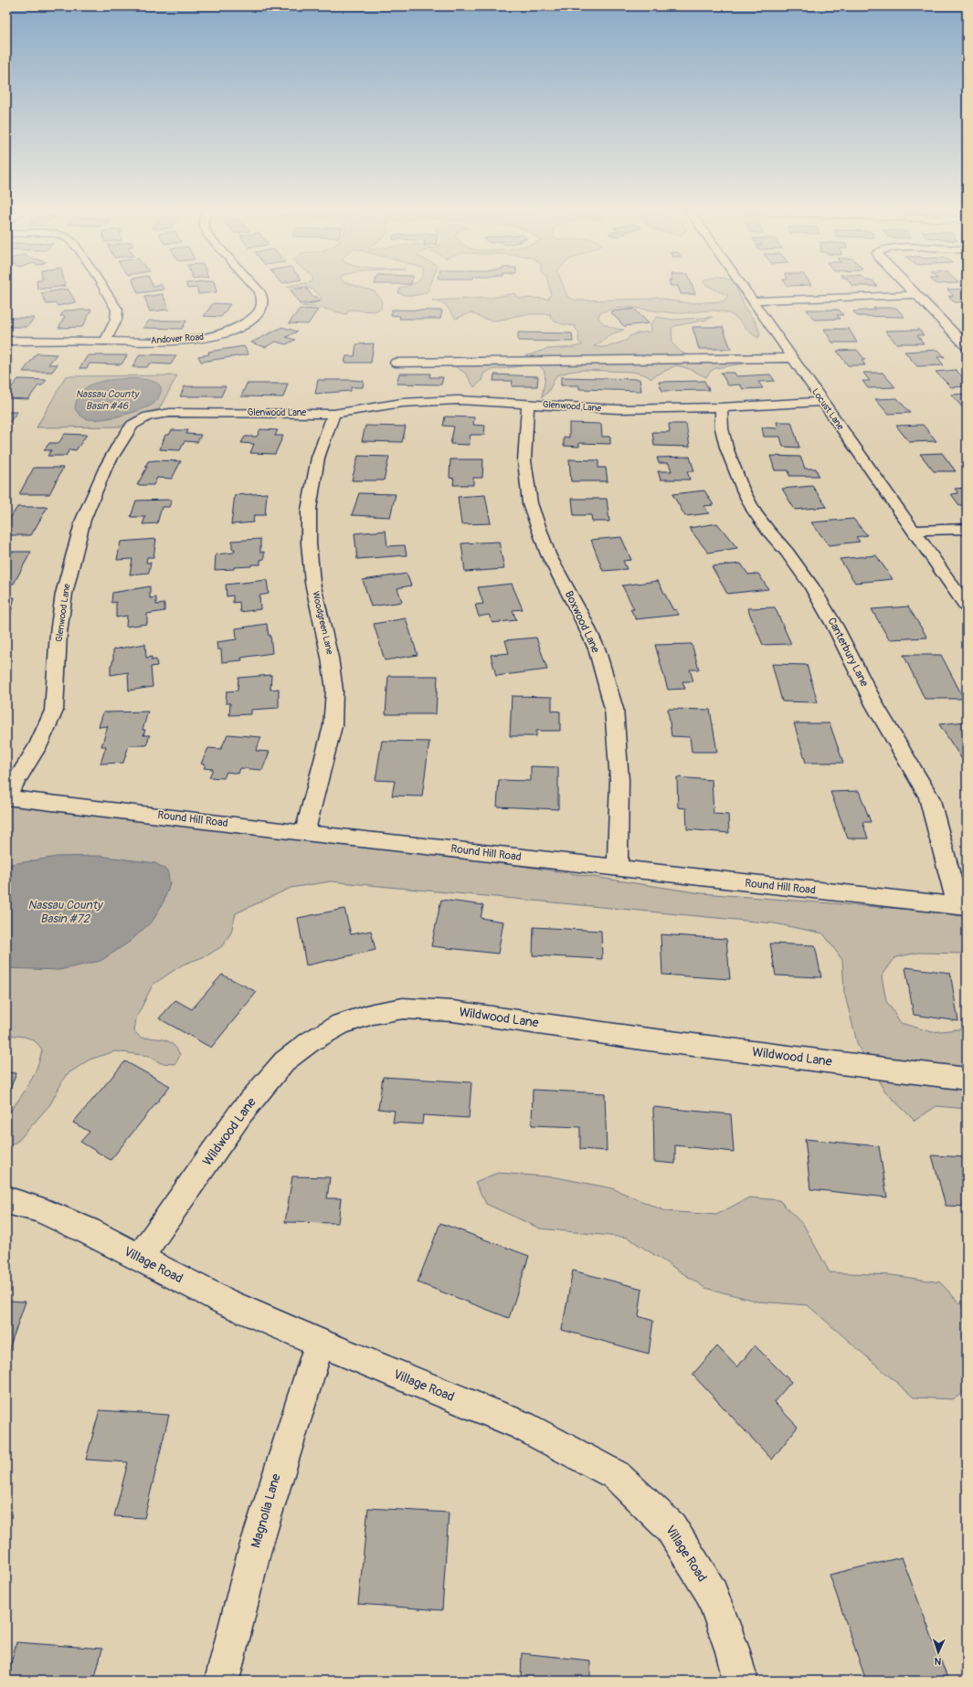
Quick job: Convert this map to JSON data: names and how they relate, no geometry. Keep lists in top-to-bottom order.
{
  "streets": {
    "street": [
      "Andover Road",
      "Glenwood Lane",
      "Locust Lane",
      "Boxwood Lane",
      "Woodgreen Lane",
      "Canterbury Lane",
      "Round Hill Road",
      "Wildwood Lane",
      "Village Road",
      "Magnolia Lane"
    ]
  },
  "crossings": [
    ["Glenwood Lane", "Locust Lane"],
    ["Glenwood Lane", "Boxwood Lane"],
    ["Glenwood Lane", "Woodgreen Lane"],
    ["Glenwood Lane", "Canterbury Lane"],
    ["Glenwood Lane", "Round Hill Road"],
    ["Boxwood Lane", "Round Hill Road"],
    ["Woodgreen Lane", "Round Hill Road"],
    ["Canterbury Lane", "Round Hill Road"],
    ["Wildwood Lane", "Village Road"],
    ["Village Road", "Magnolia Lane"]
  ],
  "water": ["Nassau County Basin #46", "Nassau County Basin #72"],
  "north": "bottom"
}
